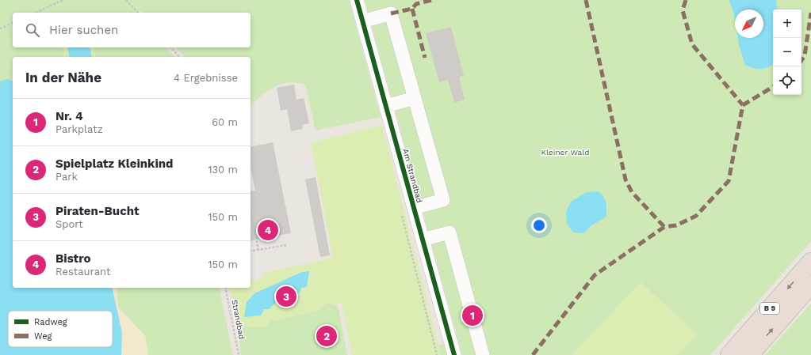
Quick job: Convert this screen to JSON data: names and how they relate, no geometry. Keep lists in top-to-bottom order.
{
  "streets": {
    "highway": ["B 9"],
    "lane": ["Am Strandbad"],
    "path": ["Strandbad"]
  },
  "parks": ["Kleiner Wald"],
  "legend": ["Radweg", "Weg"],
  "north": "bottom left",
  "page": {
    "map_buttons": ["+", "−"],
    "search": "Hier suchen",
    "heading": ["In der Nähe", "4 Ergebnisse"],
    "list": [
      {
        "mark": "1",
        "name": "Nr. 4",
        "note": "Parkplatz",
        "value": "60 m"
      },
      {
        "mark": "2",
        "name": "Spielplatz Kleinkind",
        "note": "Park",
        "value": "130 m"
      },
      {
        "mark": "3",
        "name": "Piraten-Bucht",
        "note": "Sport",
        "value": "150 m"
      },
      {
        "mark": "4",
        "name": "Bistro",
        "note": "Restaurant",
        "value": "150 m"
      }
    ],
    "pins": [
      "4",
      "3",
      "1",
      "2"
    ]
  }
}
